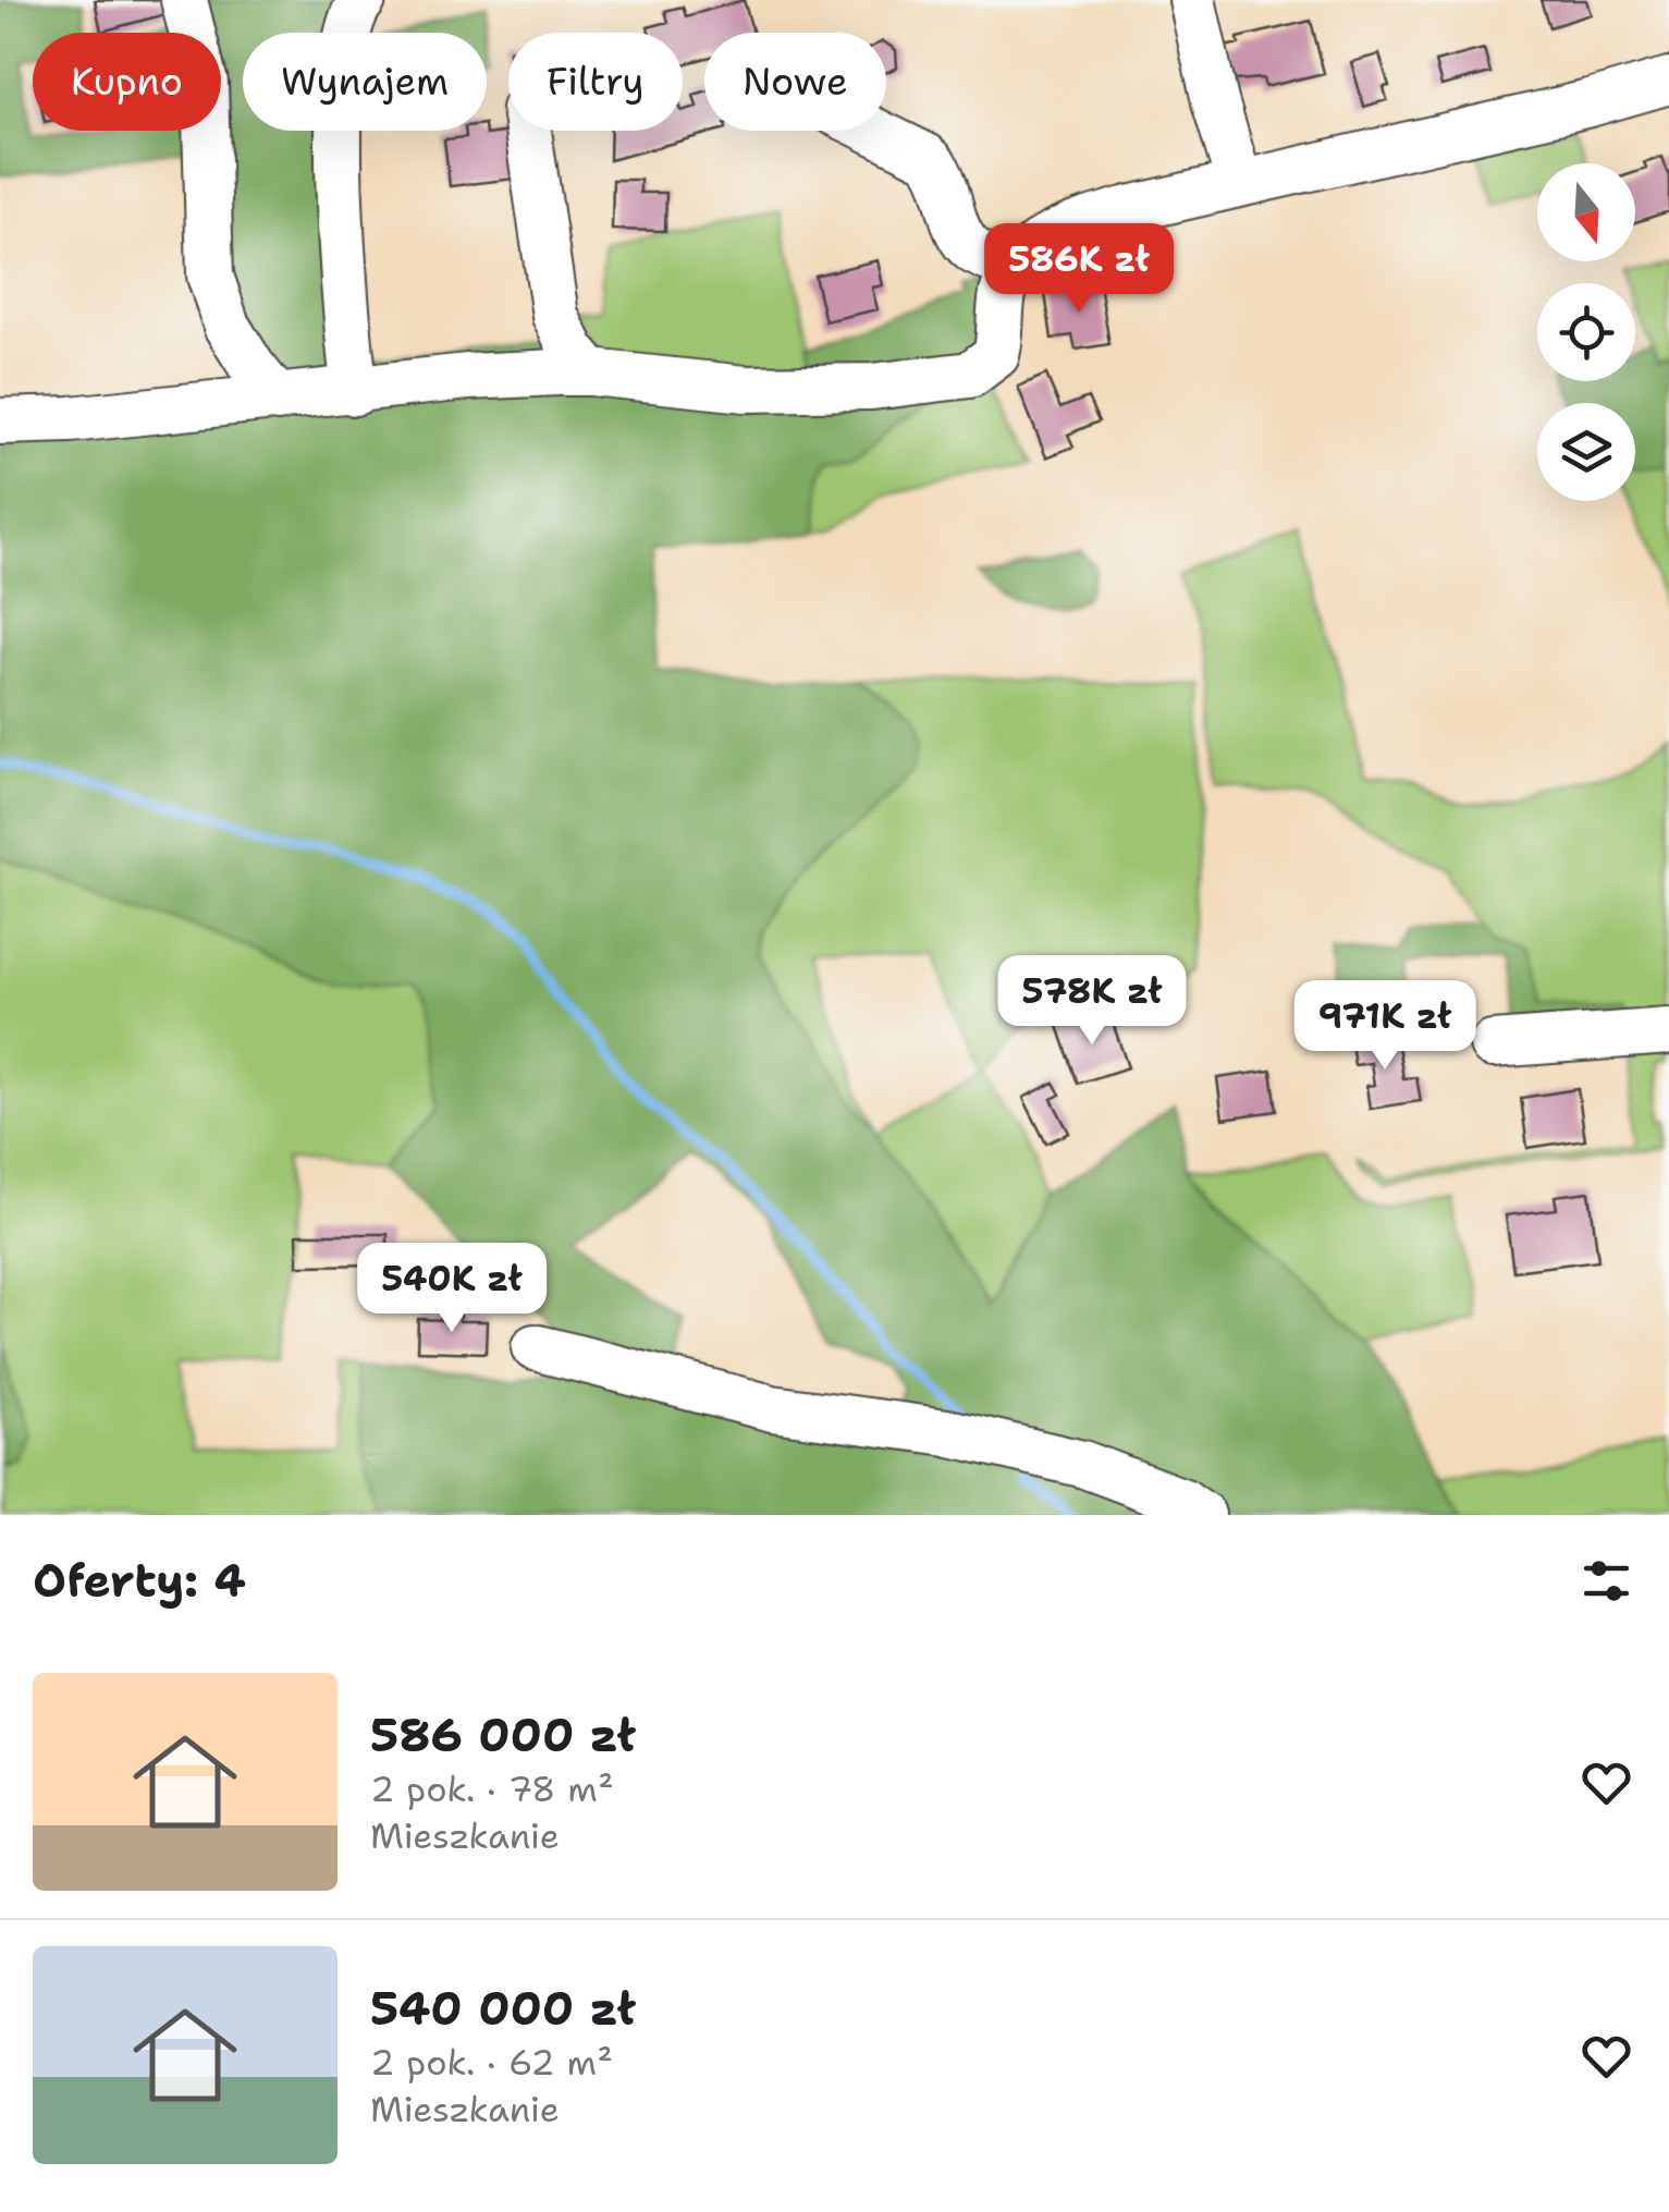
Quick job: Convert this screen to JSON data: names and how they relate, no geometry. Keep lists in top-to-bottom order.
{
  "north": "bottom",
  "page": {
    "chip": [
      "Kupno",
      "Wynajem",
      "Filtry",
      "Nowe"
    ],
    "price": [
      "586K zł",
      "578K zł",
      "971K zł",
      "540K zł"
    ],
    "heading": "Oferty: 4",
    "list": [
      {
        "name": "586 000 zł",
        "note": "2 pok. · 78 m² · Mieszkanie"
      },
      {
        "name": "540 000 zł",
        "note": "2 pok. · 62 m² · Mieszkanie"
      }
    ]
  }
}
